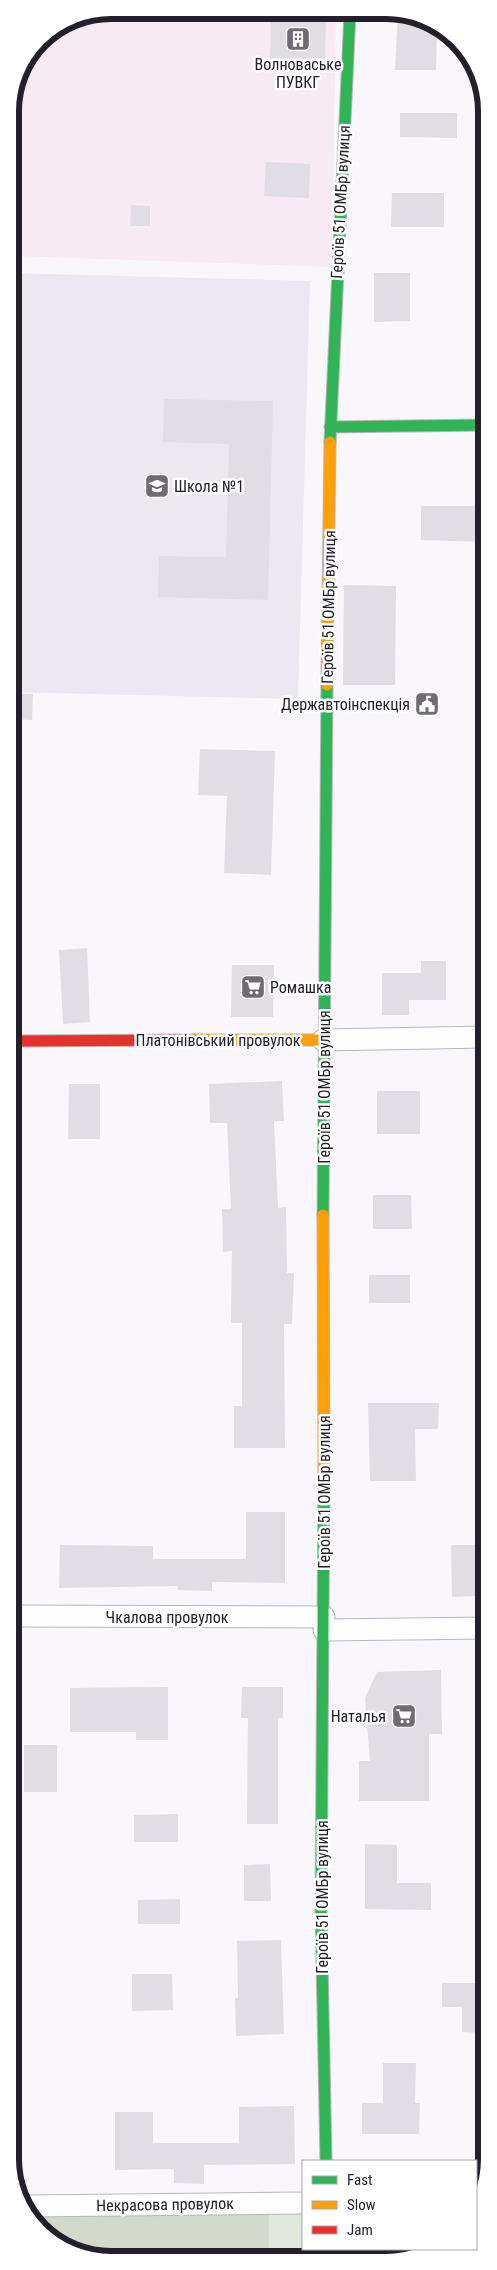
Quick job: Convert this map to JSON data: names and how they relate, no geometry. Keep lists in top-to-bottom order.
{
  "streets": {
    "street": [
      "Героїв 51 ОМБр вулиця",
      "Платонівський провулок",
      "Чкалова провулок",
      "Некрасова провулок"
    ]
  },
  "crossings": [
    ["Героїв 51 ОМБр вулиця", "Платонівський провулок"],
    ["Героїв 51 ОМБр вулиця", "Чкалова провулок"]
  ],
  "places": {
    "building": ["Волноваське ПУВКГ"],
    "school or university": ["Школа №1"],
    "public building": ["Державтоінспекція"],
    "supermarket": ["Ромашка", "Наталья"]
  },
  "legend": ["Fast", "Slow", "Jam"]
}
